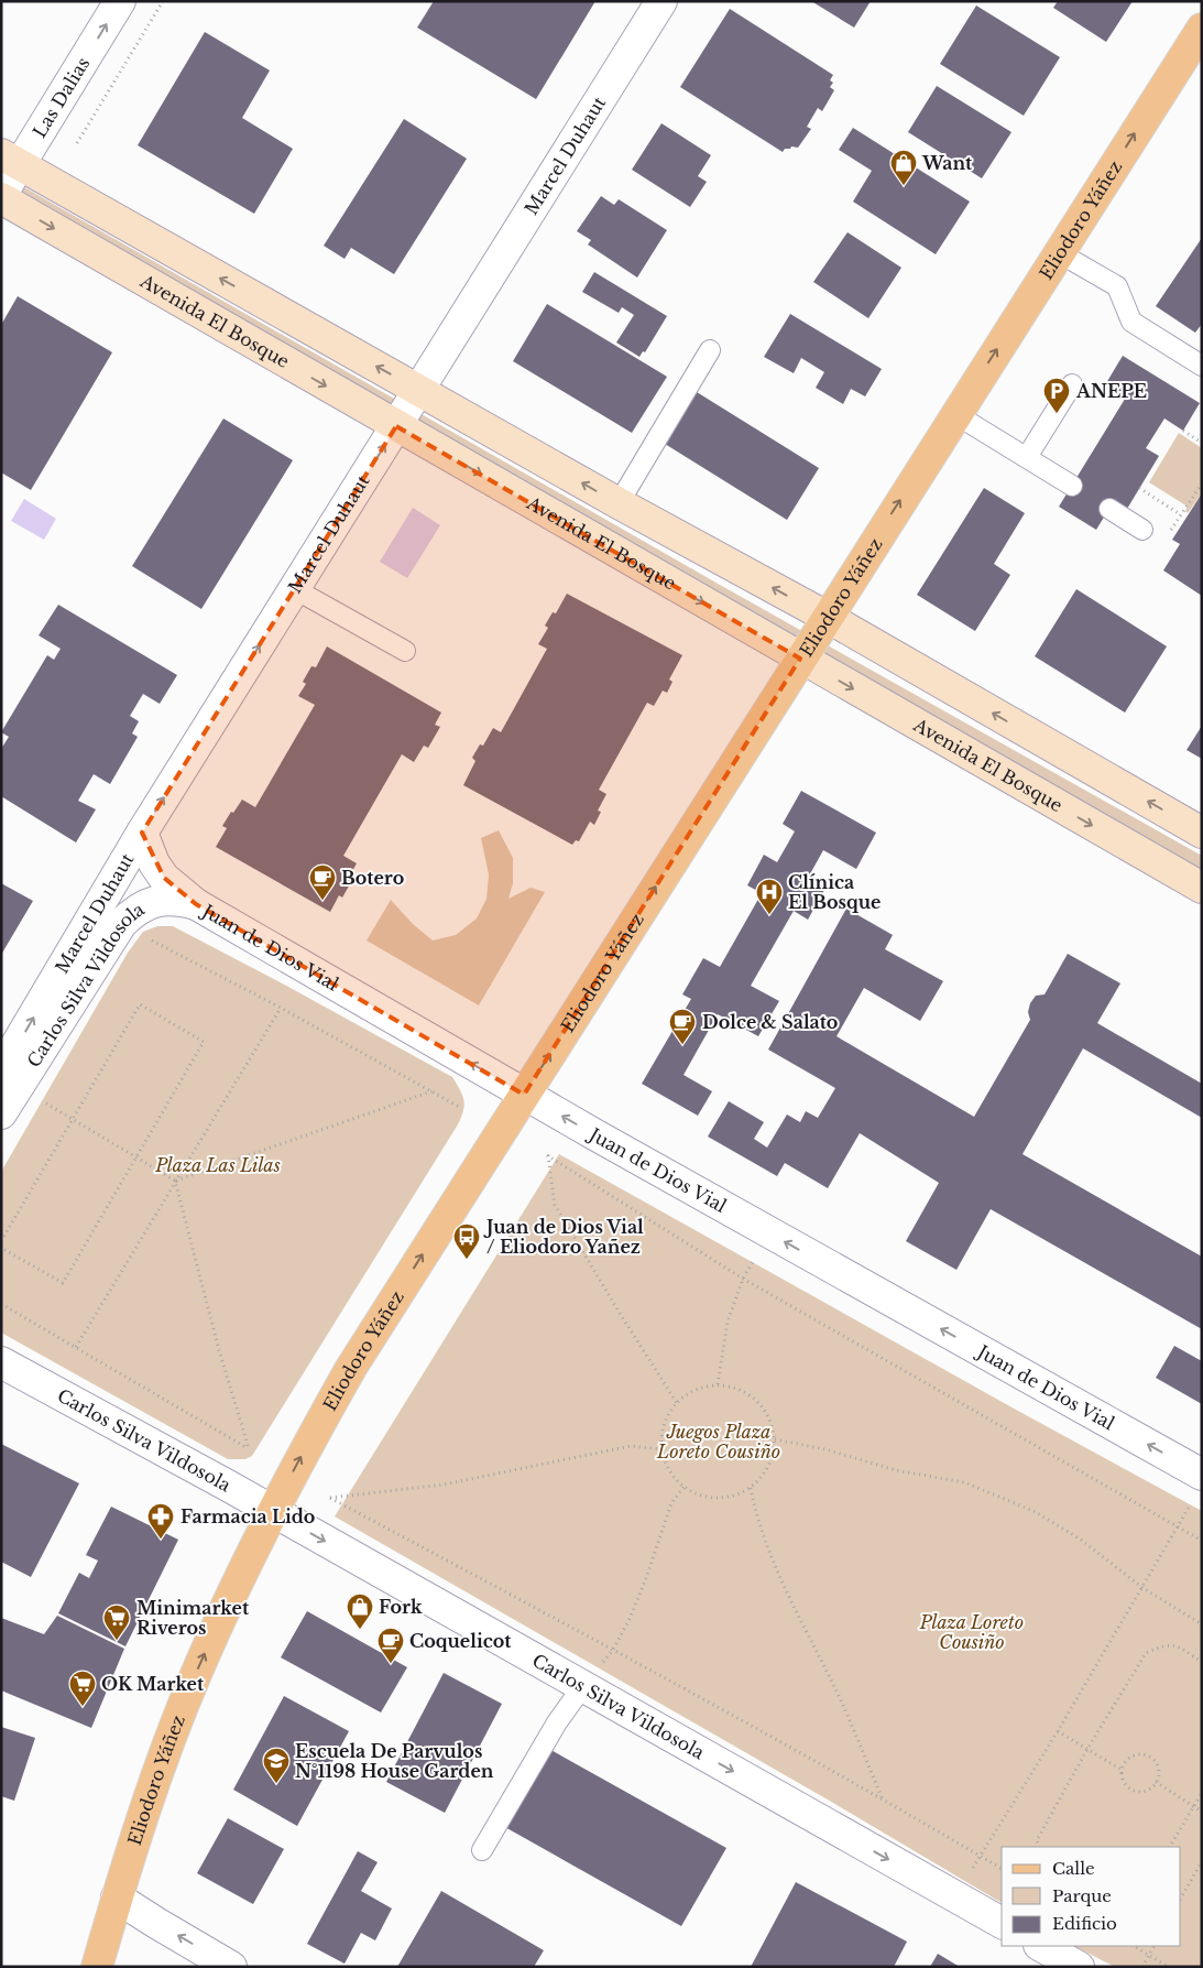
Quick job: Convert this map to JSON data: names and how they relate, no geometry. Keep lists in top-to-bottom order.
{
  "streets": {
    "main road": ["Eliodoro Yáñez"],
    "street": [
      "Las Dalias",
      "Marcel Duhaut",
      "Avenida El Bosque",
      "Juan de Dios Vial",
      "Carlos Silva Vildosola"
    ]
  },
  "crossings": [
    ["Las Dalias", "Avenida El Bosque"],
    ["Marcel Duhaut", "Avenida El Bosque"],
    ["Marcel Duhaut", "Juan de Dios Vial"],
    ["Marcel Duhaut", "Carlos Silva Vildosola"],
    ["Eliodoro Yáñez", "Avenida El Bosque"],
    ["Eliodoro Yáñez", "Juan de Dios Vial"],
    ["Eliodoro Yáñez", "Carlos Silva Vildosola"],
    ["Juan de Dios Vial", "Carlos Silva Vildosola"]
  ],
  "one_way": [
    "Las Dalias",
    "Marcel Duhaut",
    "Eliodoro Yáñez",
    "Juan de Dios Vial",
    "Carlos Silva Vildosola"
  ],
  "parks": ["Plaza Las Lilas", "Juegos Plaza Loreto Cousiño", "Plaza Loreto Cousiño"],
  "places": {
    "shop": ["Want", "Fork"],
    "parking": ["ANEPE"],
    "cafe": ["Botero", "Dolce & Salato", "Coquelicot"],
    "hospital": ["Clínica El Bosque"],
    "bus stop": ["Juan de Dios Vial / Eliodoro Yañez"],
    "pharmacy": ["Farmacia Lido"],
    "supermarket": ["Minimarket Riveros", "OK Market"],
    "school or university": ["Escuela De Parvulos N°1198 House Garden"]
  },
  "legend": ["Calle", "Parque", "Edificio"]
}
